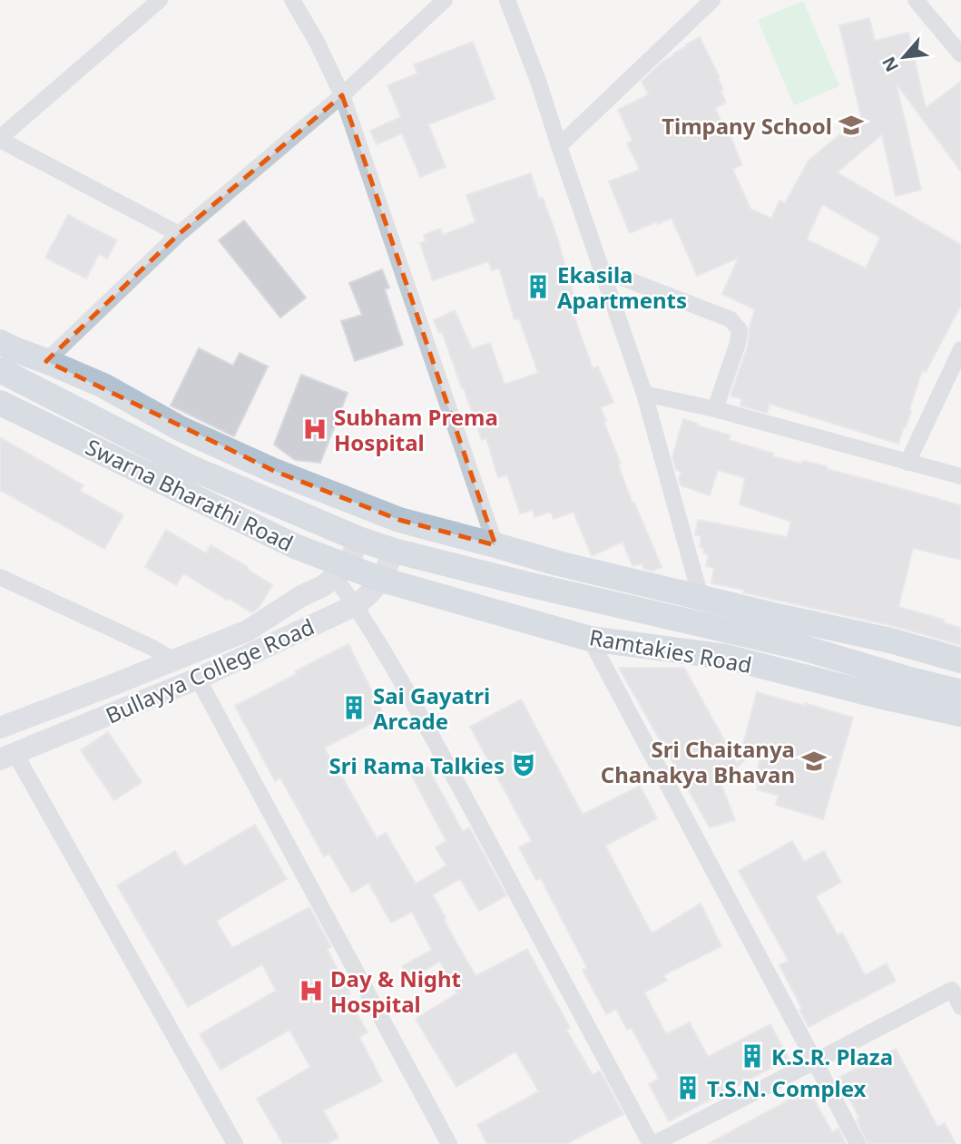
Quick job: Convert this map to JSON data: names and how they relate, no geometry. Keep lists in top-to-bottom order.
{
  "streets": {
    "main road": ["Swarna Bharathi Road", "Ramtakies Road", "Bullayya College Road"]
  },
  "crossings": [
    ["Swarna Bharathi Road", "Ramtakies Road"],
    ["Swarna Bharathi Road", "Bullayya College Road"],
    ["Ramtakies Road", "Bullayya College Road"]
  ],
  "places": {
    "school or university": ["Timpany School", "Sri Chaitanya Chanakya Bhavan"],
    "building": [
      "Ekasila Apartments",
      "Sai Gayatri Arcade",
      "K.S.R. Plaza",
      "T.S.N. Complex"
    ],
    "hospital": ["Subham Prema Hospital", "Day & Night Hospital"],
    "theatre": ["Sri Rama Talkies"]
  },
  "north": "bottom left"
}
